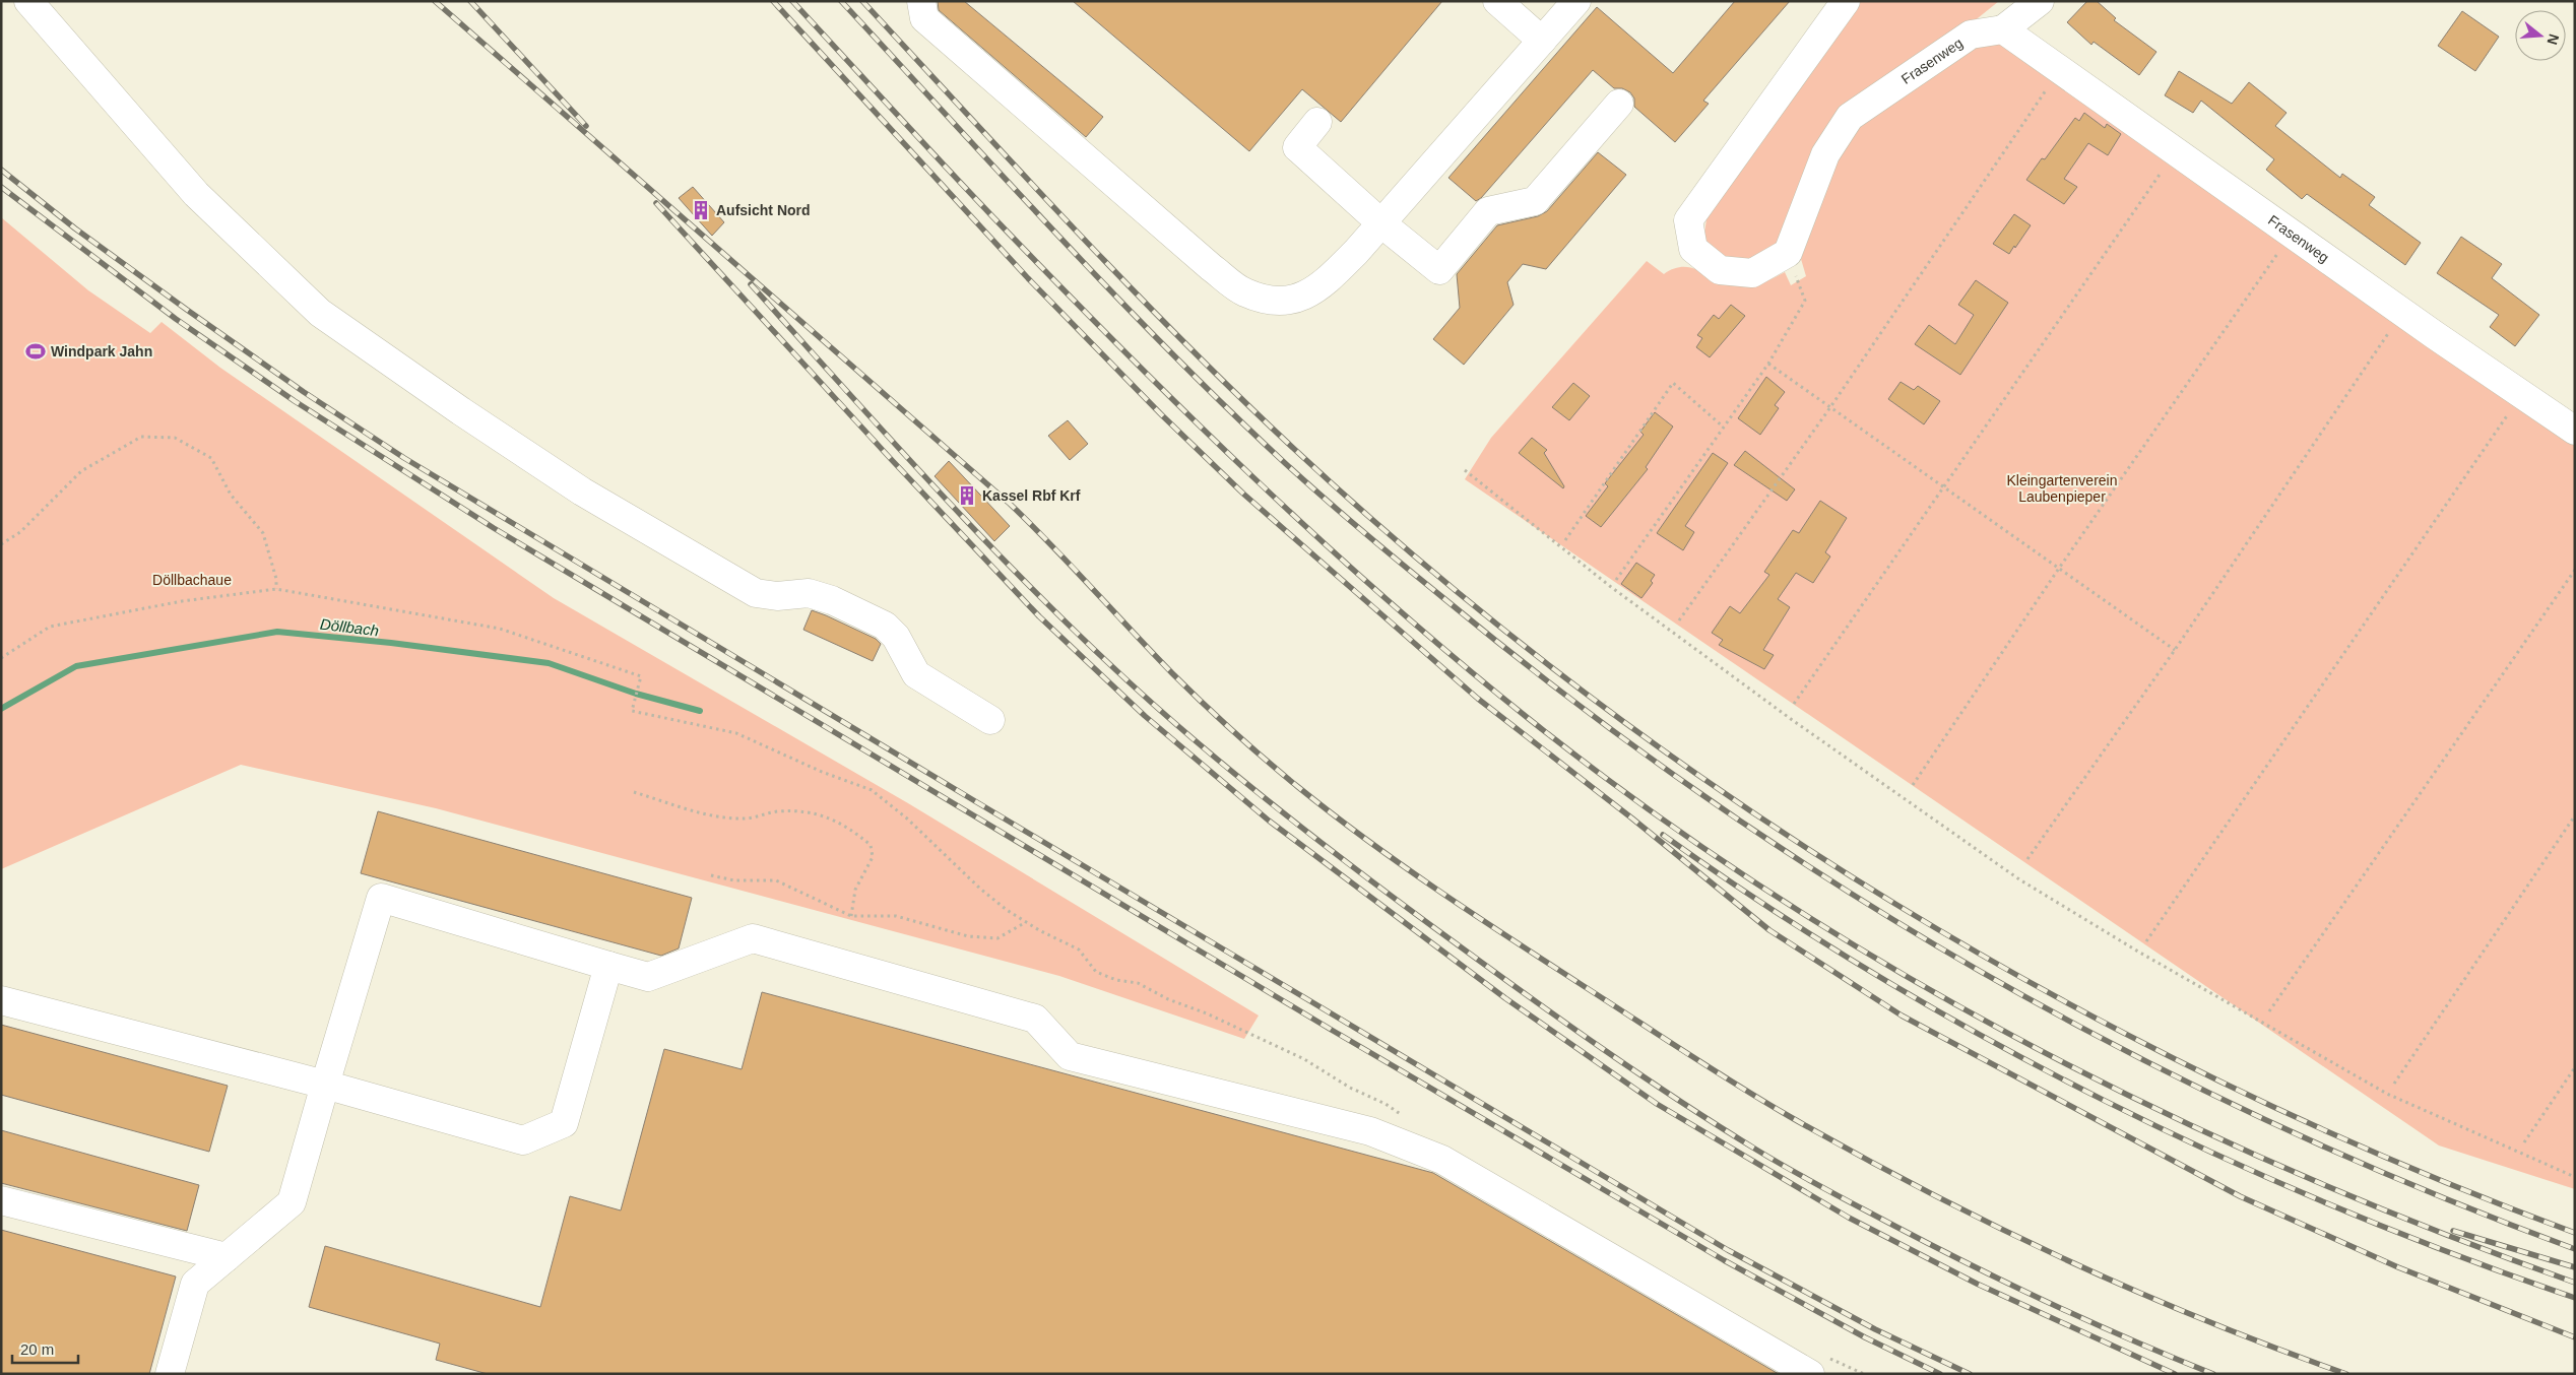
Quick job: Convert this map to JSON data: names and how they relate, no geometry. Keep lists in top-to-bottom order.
{
  "streets": {
    "street": ["Frasenweg"]
  },
  "water": ["Döllbach"],
  "parks": ["Kleingartenverein Laubenpieper", "Döllbachaue"],
  "places": {
    "building": ["Aufsicht Nord", "Kassel Rbf Krf"],
    "sports": ["Windpark Jahn"]
  },
  "scale_bar": "20 m",
  "north": "right"
}
